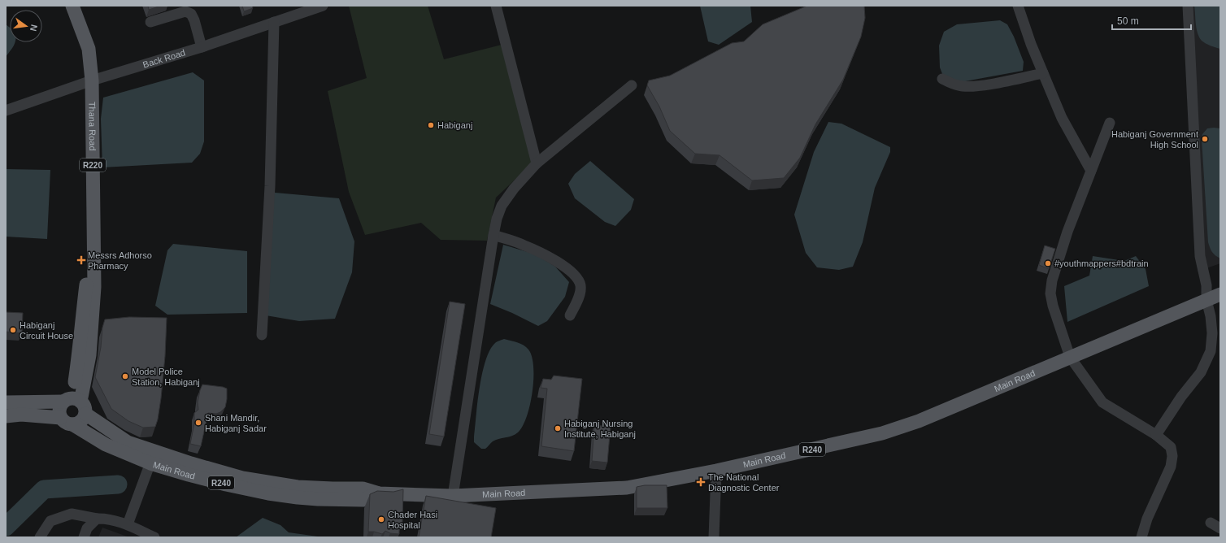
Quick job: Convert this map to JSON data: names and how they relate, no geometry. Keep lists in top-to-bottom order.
{
  "streets": {
    "main road": [
      "Thana Road",
      "R220",
      "Main Road",
      "R240"
    ],
    "street": ["Back Road"]
  },
  "crossings": [
    ["Back Road", "Thana Road"],
    ["Back Road", "R220"],
    ["Thana Road", "R220"],
    ["Thana Road", "Main Road"]
  ],
  "places": {
    "other": [
      "Habiganj",
      "Habiganj Government High School",
      "#youthmappers#bdtrain",
      "Habiganj Circuit House",
      "Model Police Station, Habiganj",
      "Shani Mandir, Habiganj Sadar",
      "Habiganj Nursing Institute, Habiganj",
      "Chader Hasi Hospital"
    ],
    "health": ["Messrs Adhorso Pharmacy", "The National Diagnostic Center"]
  },
  "scale_bar": "50 m",
  "north": "right"
}
